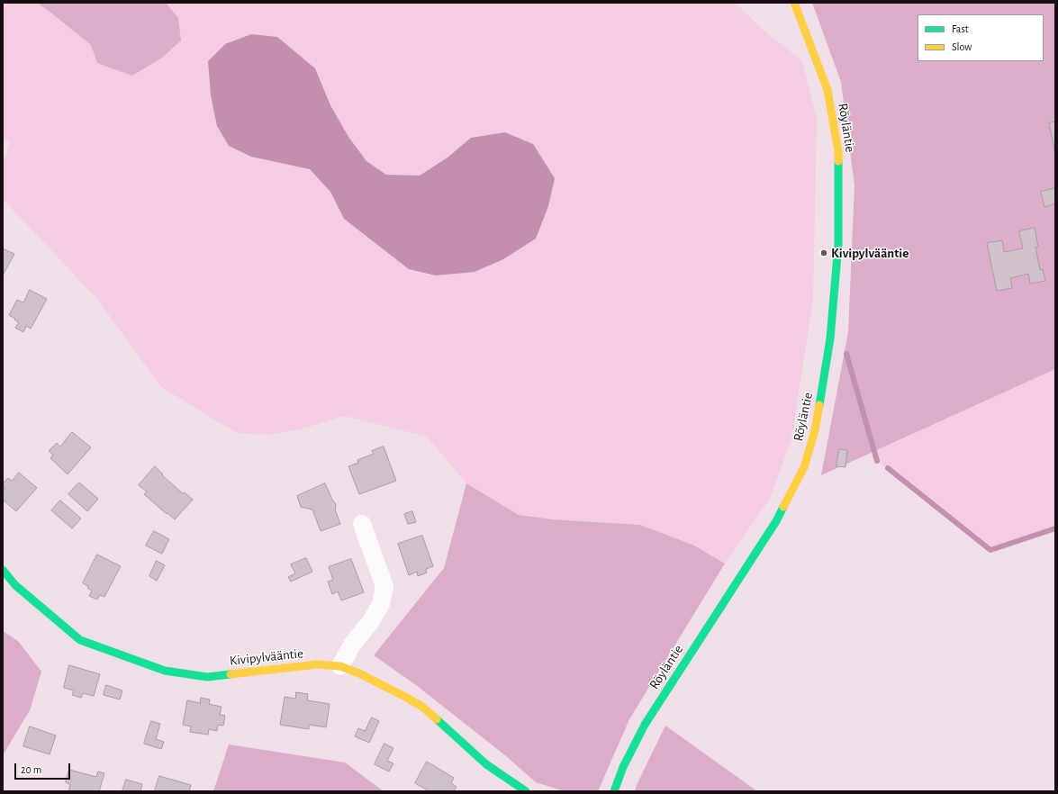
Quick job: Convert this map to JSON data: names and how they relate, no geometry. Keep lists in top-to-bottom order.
{
  "streets": {
    "street": ["Röyläntie", "Kivipylvääntie"]
  },
  "places": ["Kivipylvääntie"],
  "legend": ["Fast", "Slow"],
  "scale_bar": "20 m"
}
